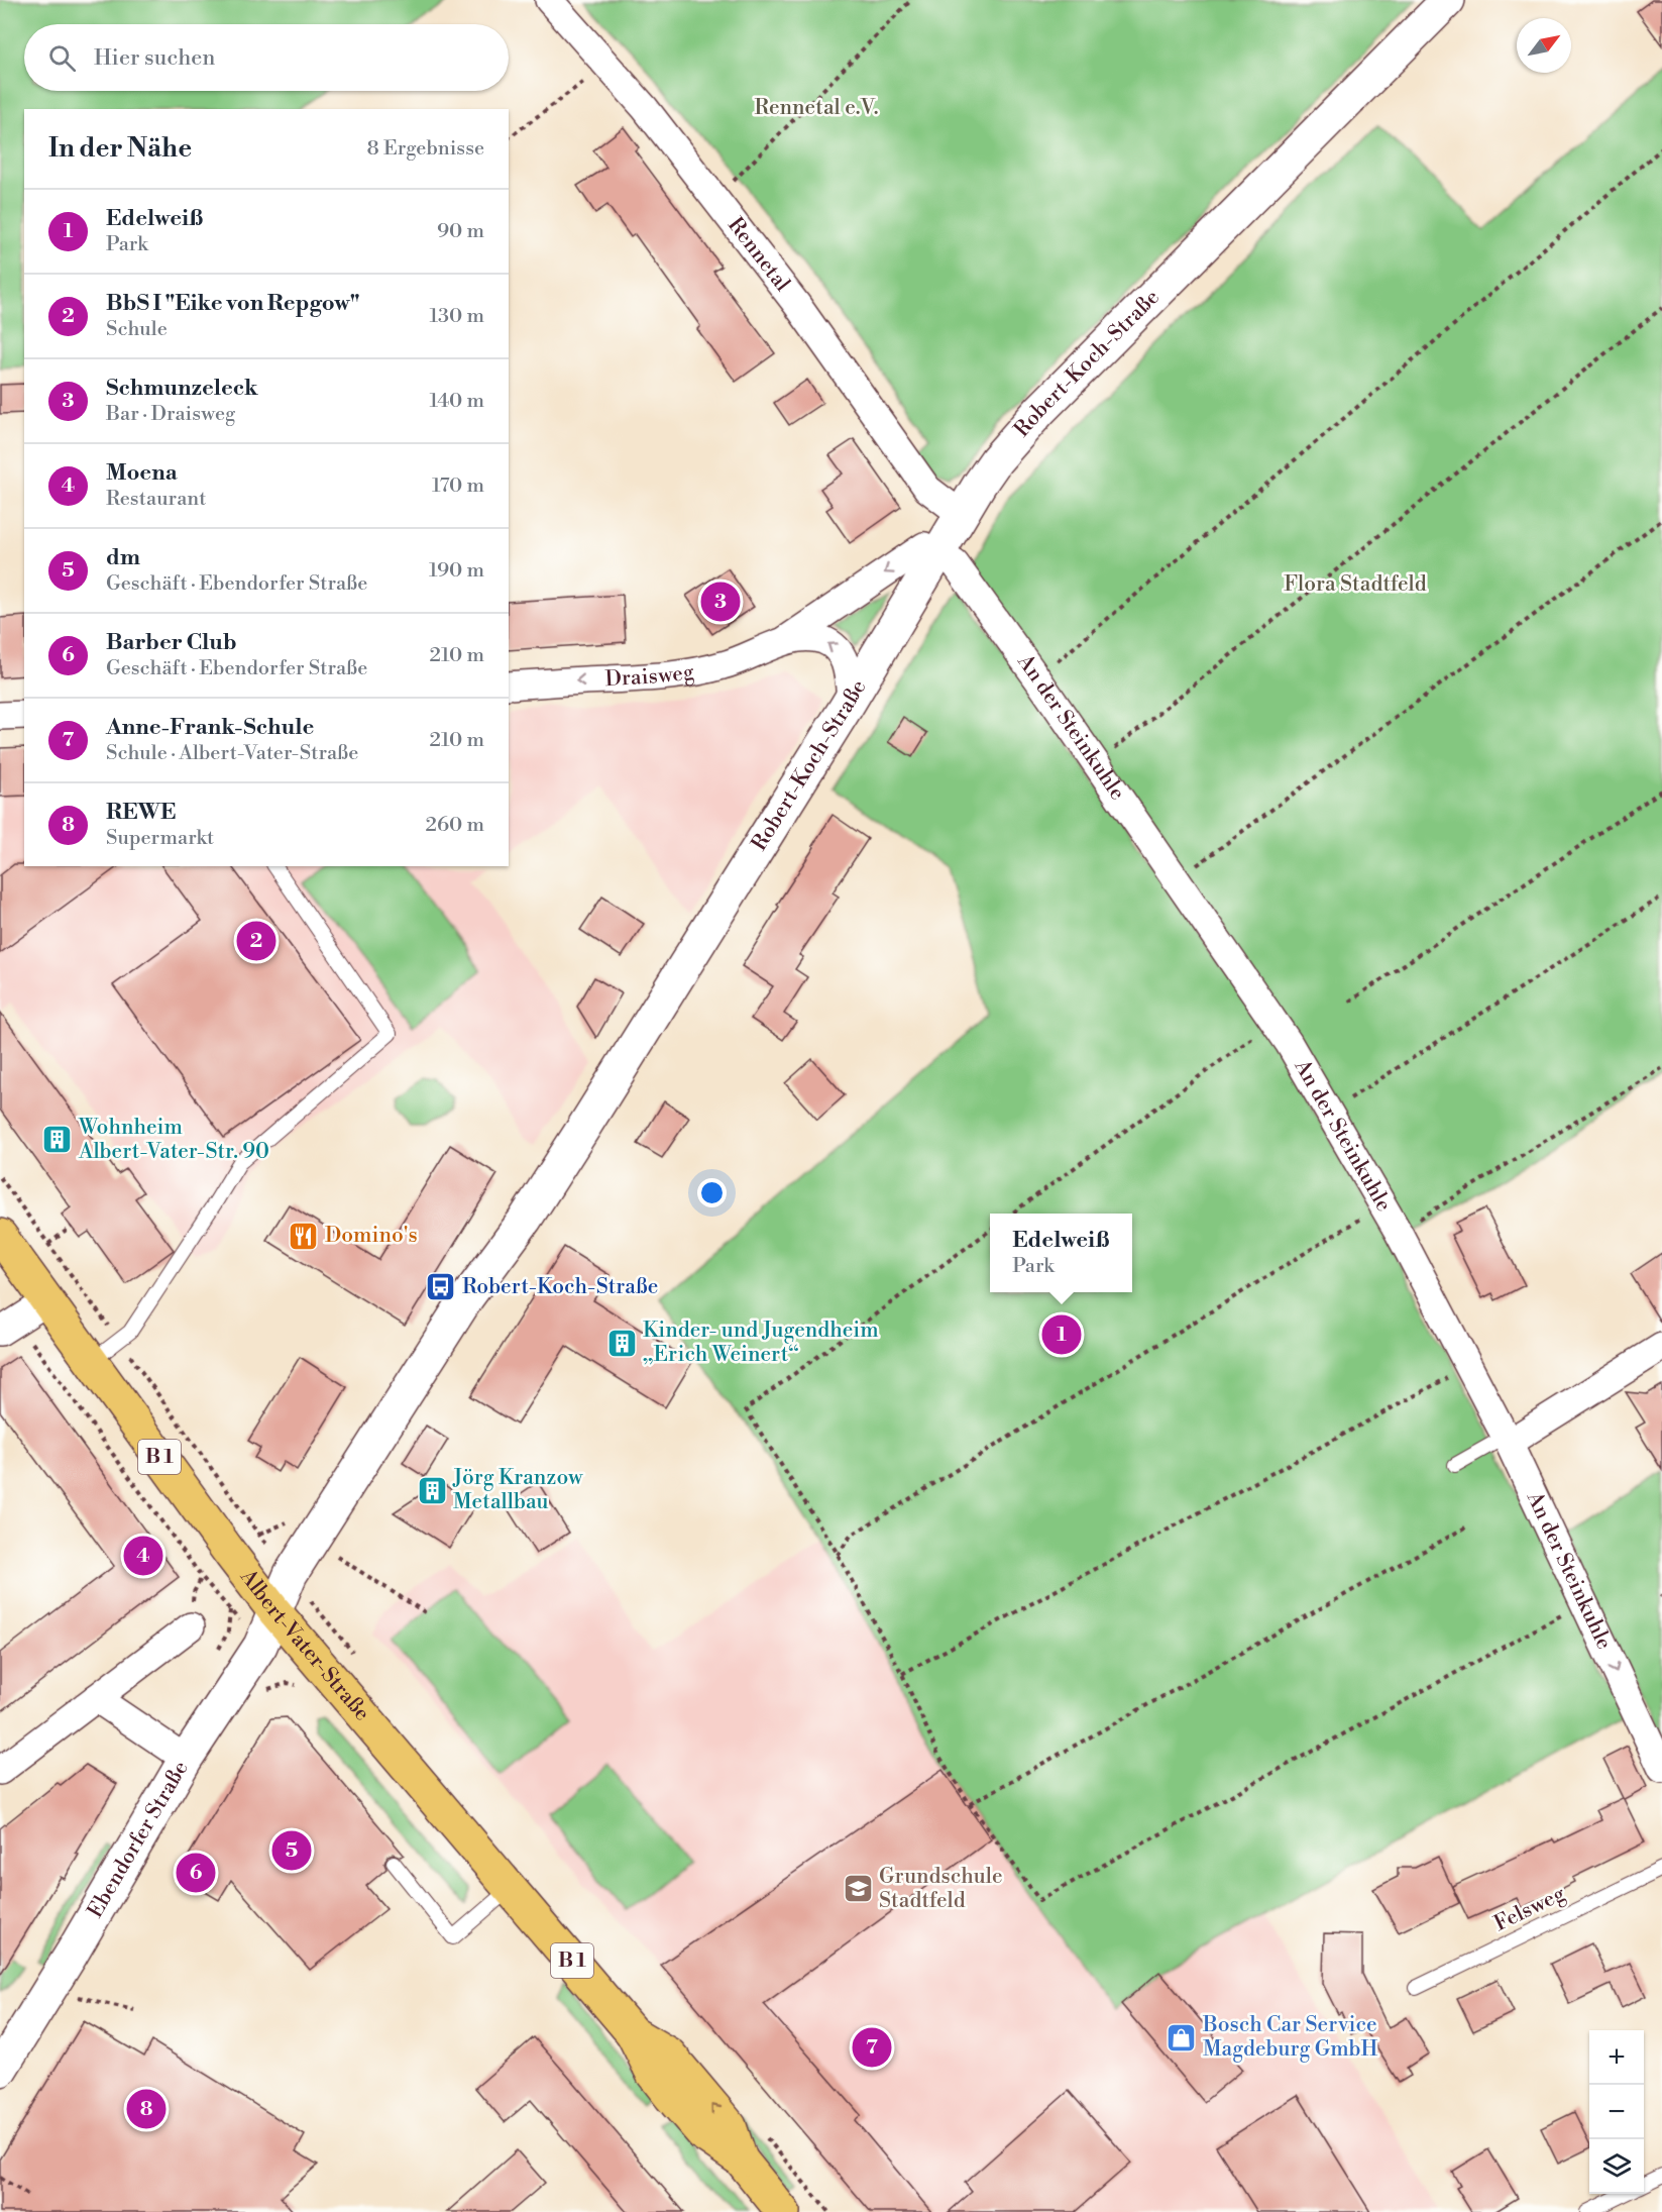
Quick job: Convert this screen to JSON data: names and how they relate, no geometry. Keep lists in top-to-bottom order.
{
  "streets": {
    "main road": ["B 1", "Albert-Vater-Straße"],
    "street": [
      "Rennetal",
      "Robert-Koch-Straße",
      "Draisweg",
      "An der Steinkuhle",
      "Ebendorfer Straße"
    ],
    "lane": ["Felsweg"]
  },
  "crossings": [
    ["Rennetal", "Robert-Koch-Straße"],
    ["Robert-Koch-Straße", "Draisweg"],
    ["Robert-Koch-Straße", "An der Steinkuhle"],
    ["Robert-Koch-Straße", "Albert-Vater-Straße"],
    ["Robert-Koch-Straße", "Ebendorfer Straße"],
    ["Draisweg", "An der Steinkuhle"],
    ["Albert-Vater-Straße", "Ebendorfer Straße"]
  ],
  "one_way": ["Draisweg"],
  "parks": ["Rennetal e.V.", "Flora Stadtfeld"],
  "places": {
    "building": ["Wohnheim Albert-Vater-Str. 90", "Kinder- und Jugendheim „Erich Weinert“", "Jörg Kranzow Metallbau"],
    "restaurant": ["Domino's"],
    "bus stop": ["Robert-Koch-Straße"],
    "school or university": ["Grundschule Stadtfeld"],
    "shop": ["Bosch Car Service Magdeburg GmbH"]
  },
  "north": "top right",
  "page": {
    "search": "Hier suchen",
    "heading": ["In der Nähe", "8 Ergebnisse"],
    "list": [
      {
        "mark": "1",
        "name": "Edelweiß",
        "note": "Park",
        "value": "90 m"
      },
      {
        "mark": "2",
        "name": "BbS I \"Eike von Repgow\"",
        "note": "Schule",
        "value": "130 m"
      },
      {
        "mark": "3",
        "name": "Schmunzeleck",
        "note": "Bar · Draisweg",
        "value": "140 m"
      },
      {
        "mark": "4",
        "name": "Moena",
        "note": "Restaurant",
        "value": "170 m"
      },
      {
        "mark": "5",
        "name": "dm",
        "note": "Geschäft · Ebendorfer Straße",
        "value": "190 m"
      },
      {
        "mark": "6",
        "name": "Barber Club",
        "note": "Geschäft · Ebendorfer Straße",
        "value": "210 m"
      },
      {
        "mark": "7",
        "name": "Anne-Frank-Schule",
        "note": "Schule · Albert-Vater-Straße",
        "value": "210 m"
      },
      {
        "mark": "8",
        "name": "REWE",
        "note": "Supermarkt",
        "value": "260 m"
      }
    ],
    "pins": [
      "3",
      "2",
      "1",
      "4",
      "5",
      "6",
      "7",
      "8"
    ],
    "popup": ["Edelweiß", "Park"],
    "map_buttons": ["+", "−"]
  }
}
